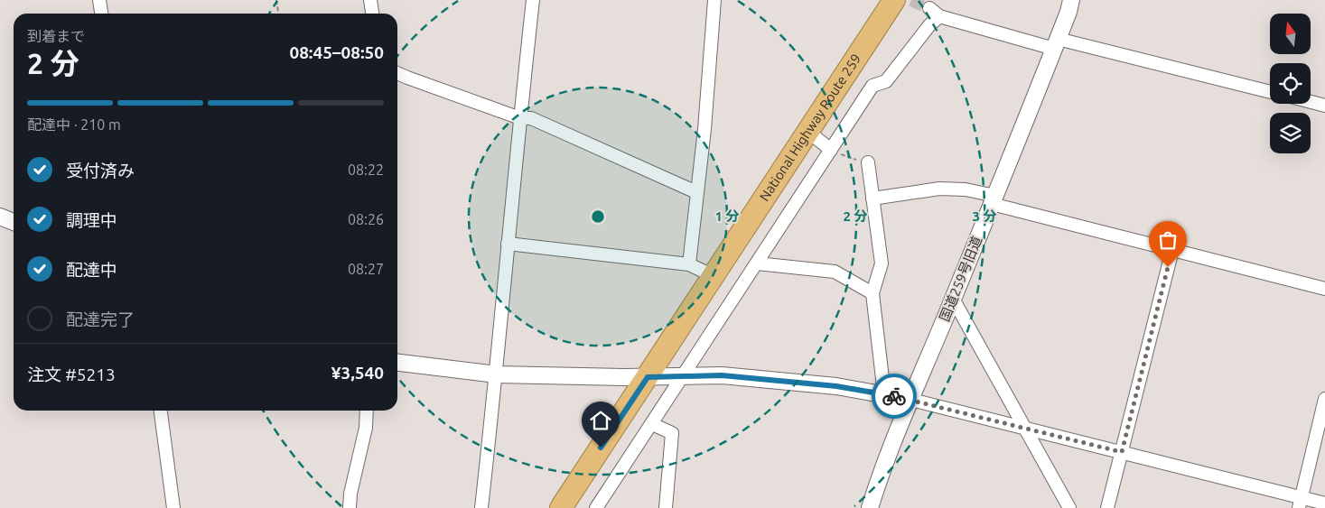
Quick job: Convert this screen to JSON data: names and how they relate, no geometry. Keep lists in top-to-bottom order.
{
  "streets": {
    "highway": ["National Highway Route 259"],
    "street": ["国道259号旧道"]
  },
  "north": "top",
  "page": {
    "heading": ["2 分", "到着まで", "08:45–08:50"],
    "panel": ["注文 #5213", "¥3,540"],
    "bar": "配達中 · 210 m",
    "list": [
      ["受付済み", "08:22"],
      ["調理中", "08:26"],
      ["配達中", "08:27"],
      "配達完了"
    ]
  },
  "rings": ["1 分", "2 分", "3 分"]
}
